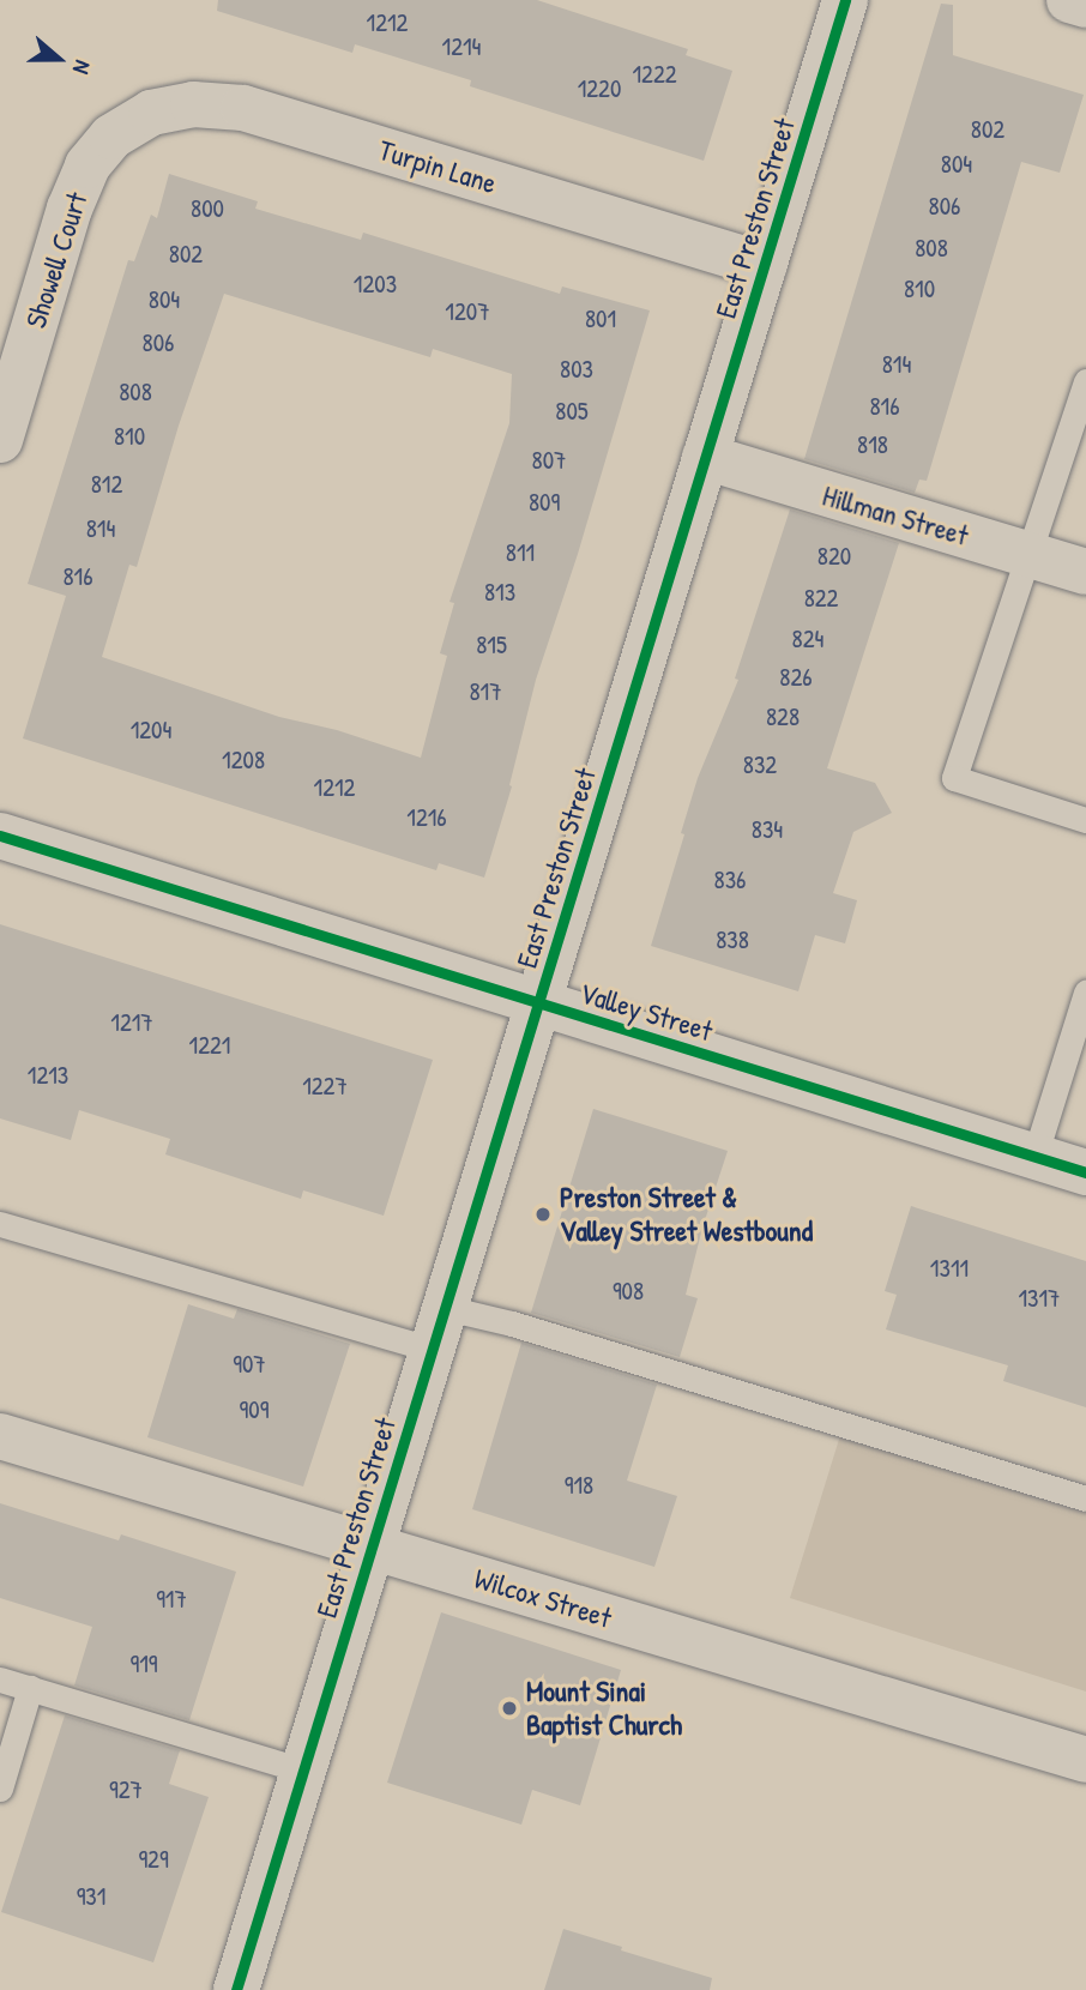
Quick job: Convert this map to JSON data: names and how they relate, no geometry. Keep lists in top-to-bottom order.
{
  "streets": {
    "street": [
      "Turpin Lane",
      "East Preston Street",
      "Showell Court",
      "Hillman Street",
      "Valley Street",
      "Wilcox Street"
    ]
  },
  "crossings": [
    ["Turpin Lane", "East Preston Street"],
    ["Turpin Lane", "Showell Court"],
    ["East Preston Street", "Hillman Street"],
    ["East Preston Street", "Valley Street"],
    ["East Preston Street", "Wilcox Street"]
  ],
  "places": ["Preston Street & Valley Street Westbound", "Mount Sinai Baptist Church"],
  "house_numbers": [
    "1212",
    "1214",
    "1222",
    "1220",
    "802",
    "804",
    "806",
    "800",
    "808",
    "802",
    "1203",
    "810",
    "804",
    "1207",
    "801",
    "806",
    "814",
    "803",
    "808",
    "816",
    "805",
    "810",
    "818",
    "807",
    "812",
    "809",
    "814",
    "811",
    "820",
    "816",
    "813",
    "822",
    "824",
    "815",
    "826",
    "817",
    "828",
    "1204",
    "1208",
    "832",
    "1212",
    "1216",
    "834",
    "836",
    "838",
    "1217",
    "1221",
    "1213",
    "1227",
    "1311",
    "908",
    "1317",
    "907",
    "909",
    "918",
    "917",
    "919",
    "927",
    "929",
    "931"
  ],
  "north": "right"
}
